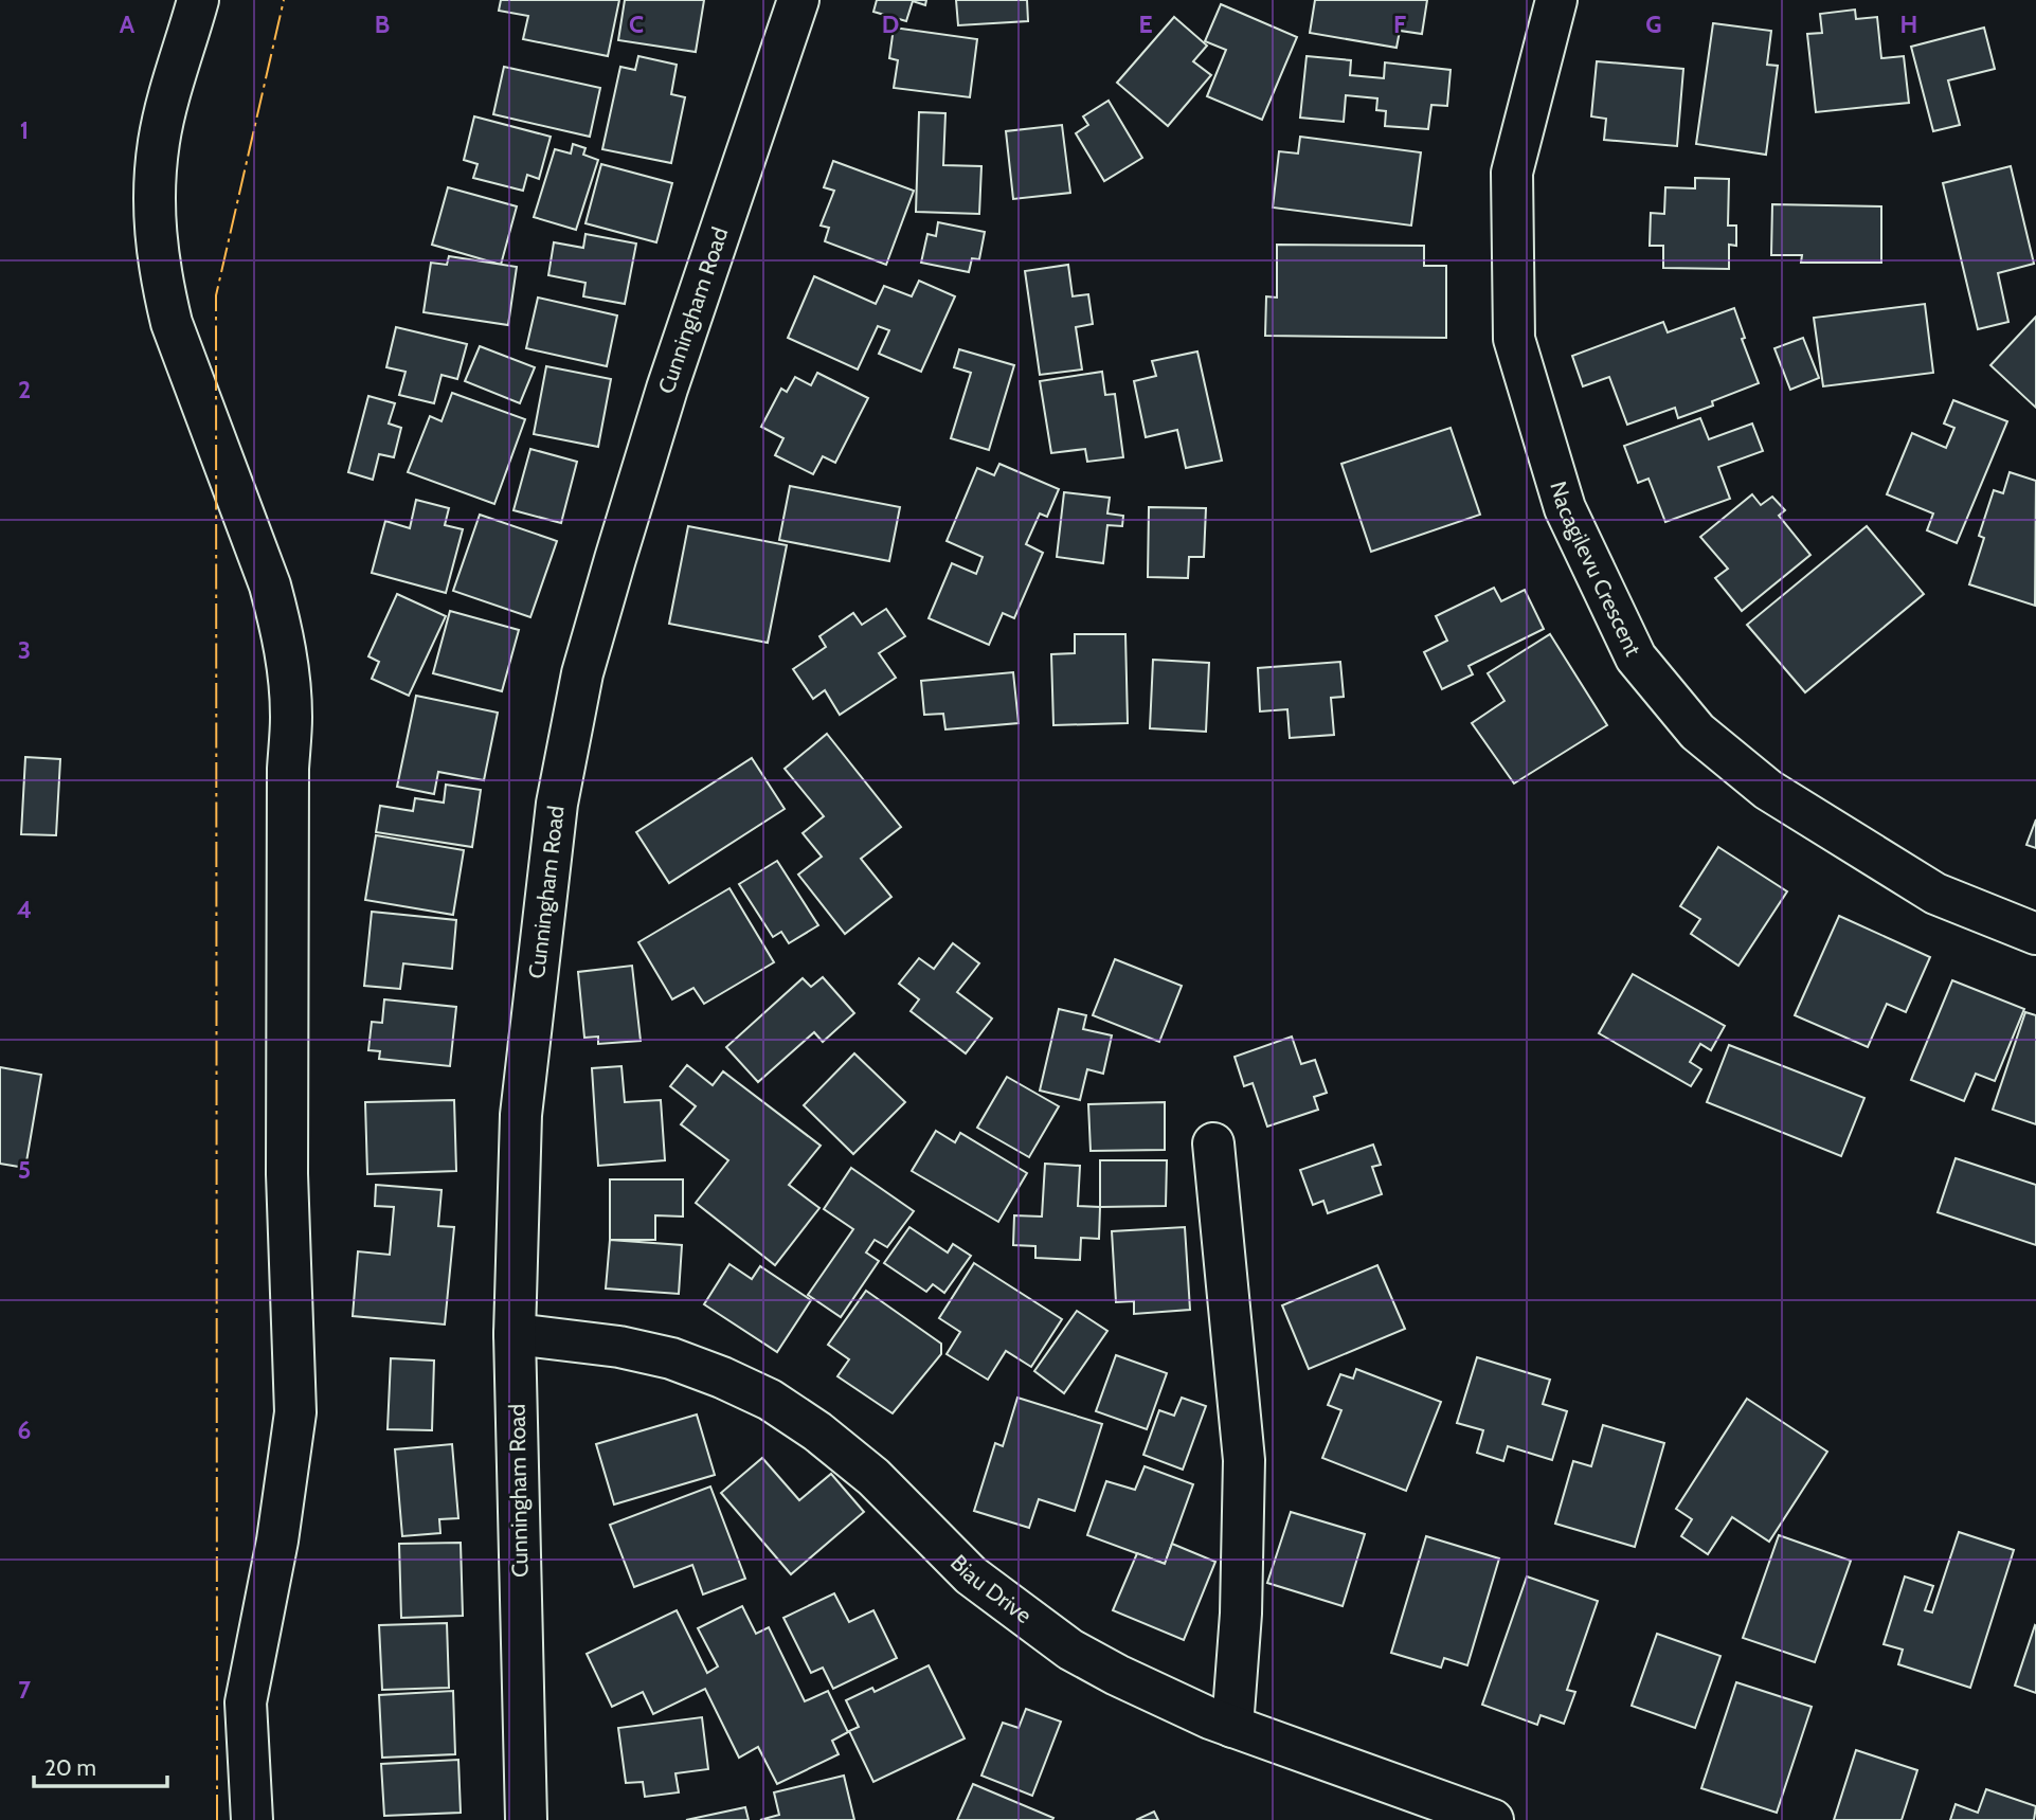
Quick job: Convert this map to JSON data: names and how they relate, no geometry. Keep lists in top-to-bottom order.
{
  "streets": {
    "street": ["Cunningham Road", "Nacagilevu Crescent", "Biau Drive"]
  },
  "crossings": [
    ["Cunningham Road", "Biau Drive"]
  ],
  "scale_bar": "20 m",
  "grid": {
    "columns": [
      "A",
      "B",
      "C",
      "D",
      "E",
      "F",
      "G",
      "H"
    ],
    "rows": [
      "1",
      "2",
      "3",
      "4",
      "5",
      "6",
      "7"
    ]
  }
}
